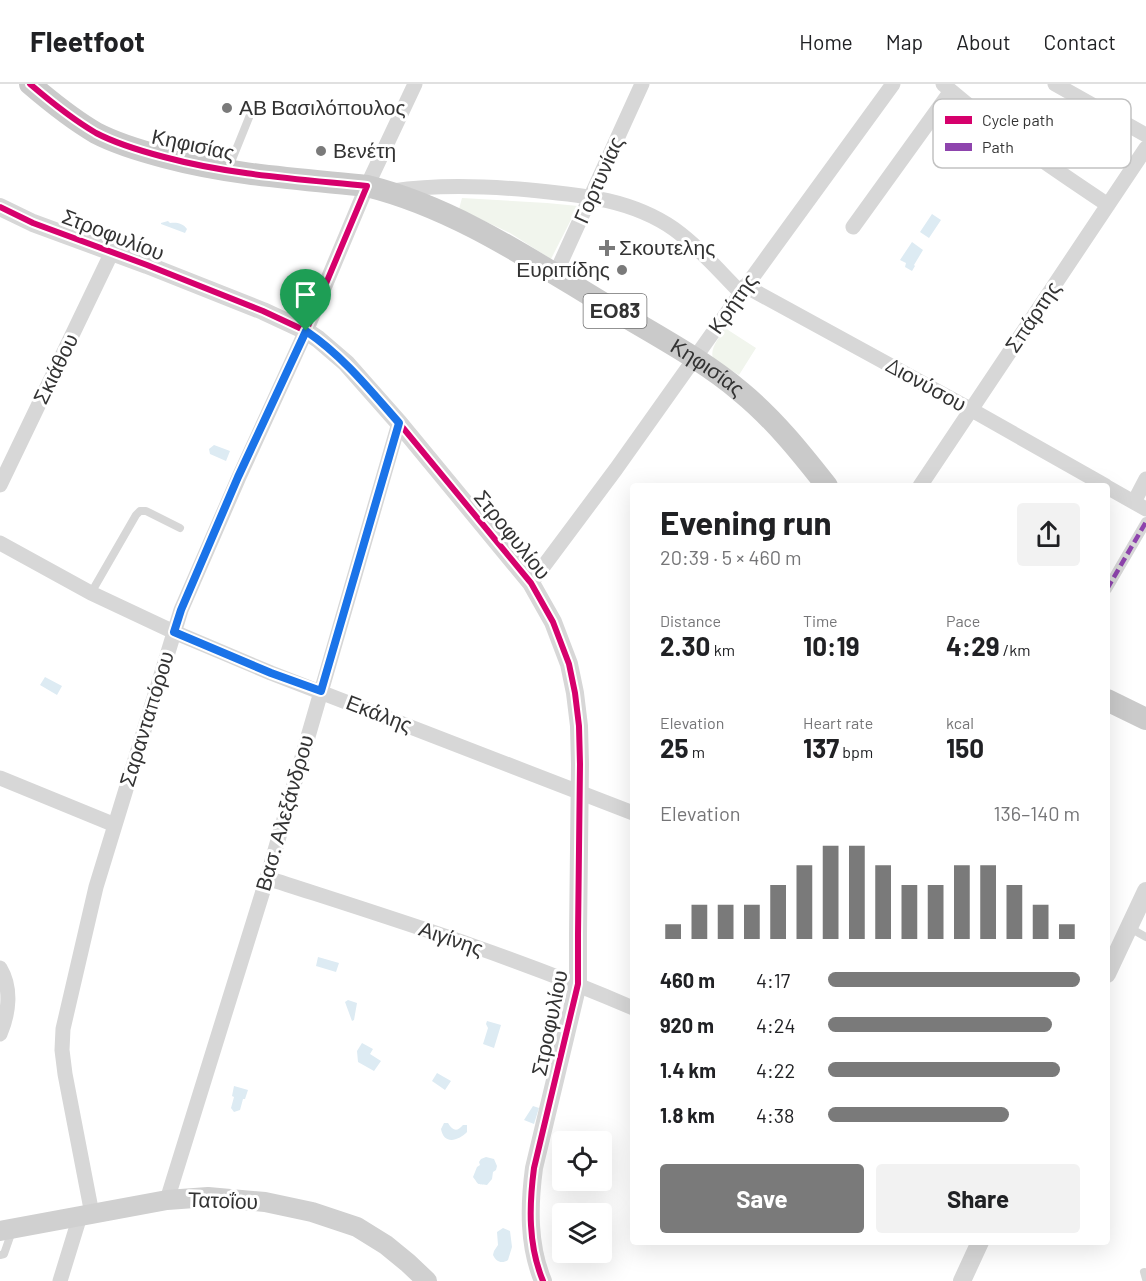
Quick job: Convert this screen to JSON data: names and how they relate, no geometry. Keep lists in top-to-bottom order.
{
  "streets": {
    "main road": ["Κηφισίας", "ΕΟ83", "Τατοΐου"],
    "street": [
      "Γορτυνίας",
      "Στροφυλίου",
      "Κρήτης",
      "Σπάρτης",
      "Σκιάθου",
      "Διονύσου",
      "Εκάλης",
      "Σαρανταπόρου",
      "Βασ. Αλεξάνδρου",
      "Αιγίνης"
    ]
  },
  "crossings": [
    ["Κηφισίας", "Γορτυνίας"],
    ["Κηφισίας", "Κρήτης"],
    ["Κηφισίας", "Διονύσου"],
    ["Κηφισίας", "Σαρανταπόρου"],
    ["Γορτυνίας", "Διονύσου"],
    ["Στροφυλίου", "Κρήτης"],
    ["Στροφυλίου", "Σκιάθου"],
    ["Στροφυλίου", "Εκάλης"],
    ["Στροφυλίου", "Σαρανταπόρου"],
    ["Στροφυλίου", "Βασ. Αλεξάνδρου"],
    ["Στροφυλίου", "Αιγίνης"],
    ["Κρήτης", "Διονύσου"],
    ["Σπάρτης", "Διονύσου"],
    ["Διονύσου", "Σαρανταπόρου"],
    ["Εκάλης", "Σαρανταπόρου"],
    ["Εκάλης", "Βασ. Αλεξάνδρου"],
    ["Σαρανταπόρου", "Τατοΐου"],
    ["Βασ. Αλεξάνδρου", "Αιγίνης"],
    ["Βασ. Αλεξάνδρου", "Τατοΐου"]
  ],
  "places": {
    "other": ["ΑΒ Βασιλόπουλος", "Βενέτη", "Ευριπίδης"],
    "health": ["Σκουτελης"]
  },
  "legend": ["Cycle path", "Path"],
  "page": {
    "header": "Fleetfoot",
    "nav": [
      "Home",
      "Map",
      "About",
      "Contact"
    ],
    "heading": ["Evening run", "20:39 · 5 × 460 m"],
    "stats": [
      ["Distance", "2.30 km"],
      ["Time", "10:19"],
      ["Pace", "4:29 /km"],
      ["Elevation", "25 m"],
      ["Heart rate", "137 bpm"],
      ["kcal", "150"]
    ],
    "chart": ["Elevation", "136–140 m"],
    "list": [
      {
        "name": "460 m",
        "note": "4:17"
      },
      {
        "name": "920 m",
        "note": "4:24"
      },
      {
        "name": "1.4 km",
        "note": "4:22"
      },
      {
        "name": "1.8 km",
        "note": "4:38"
      }
    ],
    "buttons": ["Save", "Share"]
  }
}
